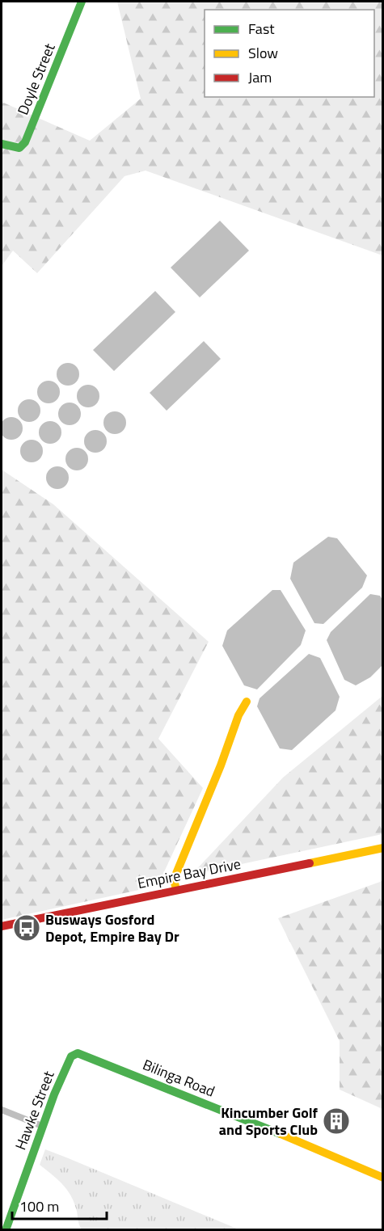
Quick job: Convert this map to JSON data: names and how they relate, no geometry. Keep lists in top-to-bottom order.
{
  "streets": {
    "street": [
      "Doyle Street",
      "Empire Bay Drive",
      "Bilinga Road",
      "Hawke Street"
    ]
  },
  "crossings": [
    ["Bilinga Road", "Hawke Street"]
  ],
  "places": {
    "bus stop": ["Busways Gosford Depot, Empire Bay Dr"],
    "building": ["Kincumber Golf and Sports Club"]
  },
  "legend": ["Fast", "Slow", "Jam"],
  "scale_bar": "100 m"
}
